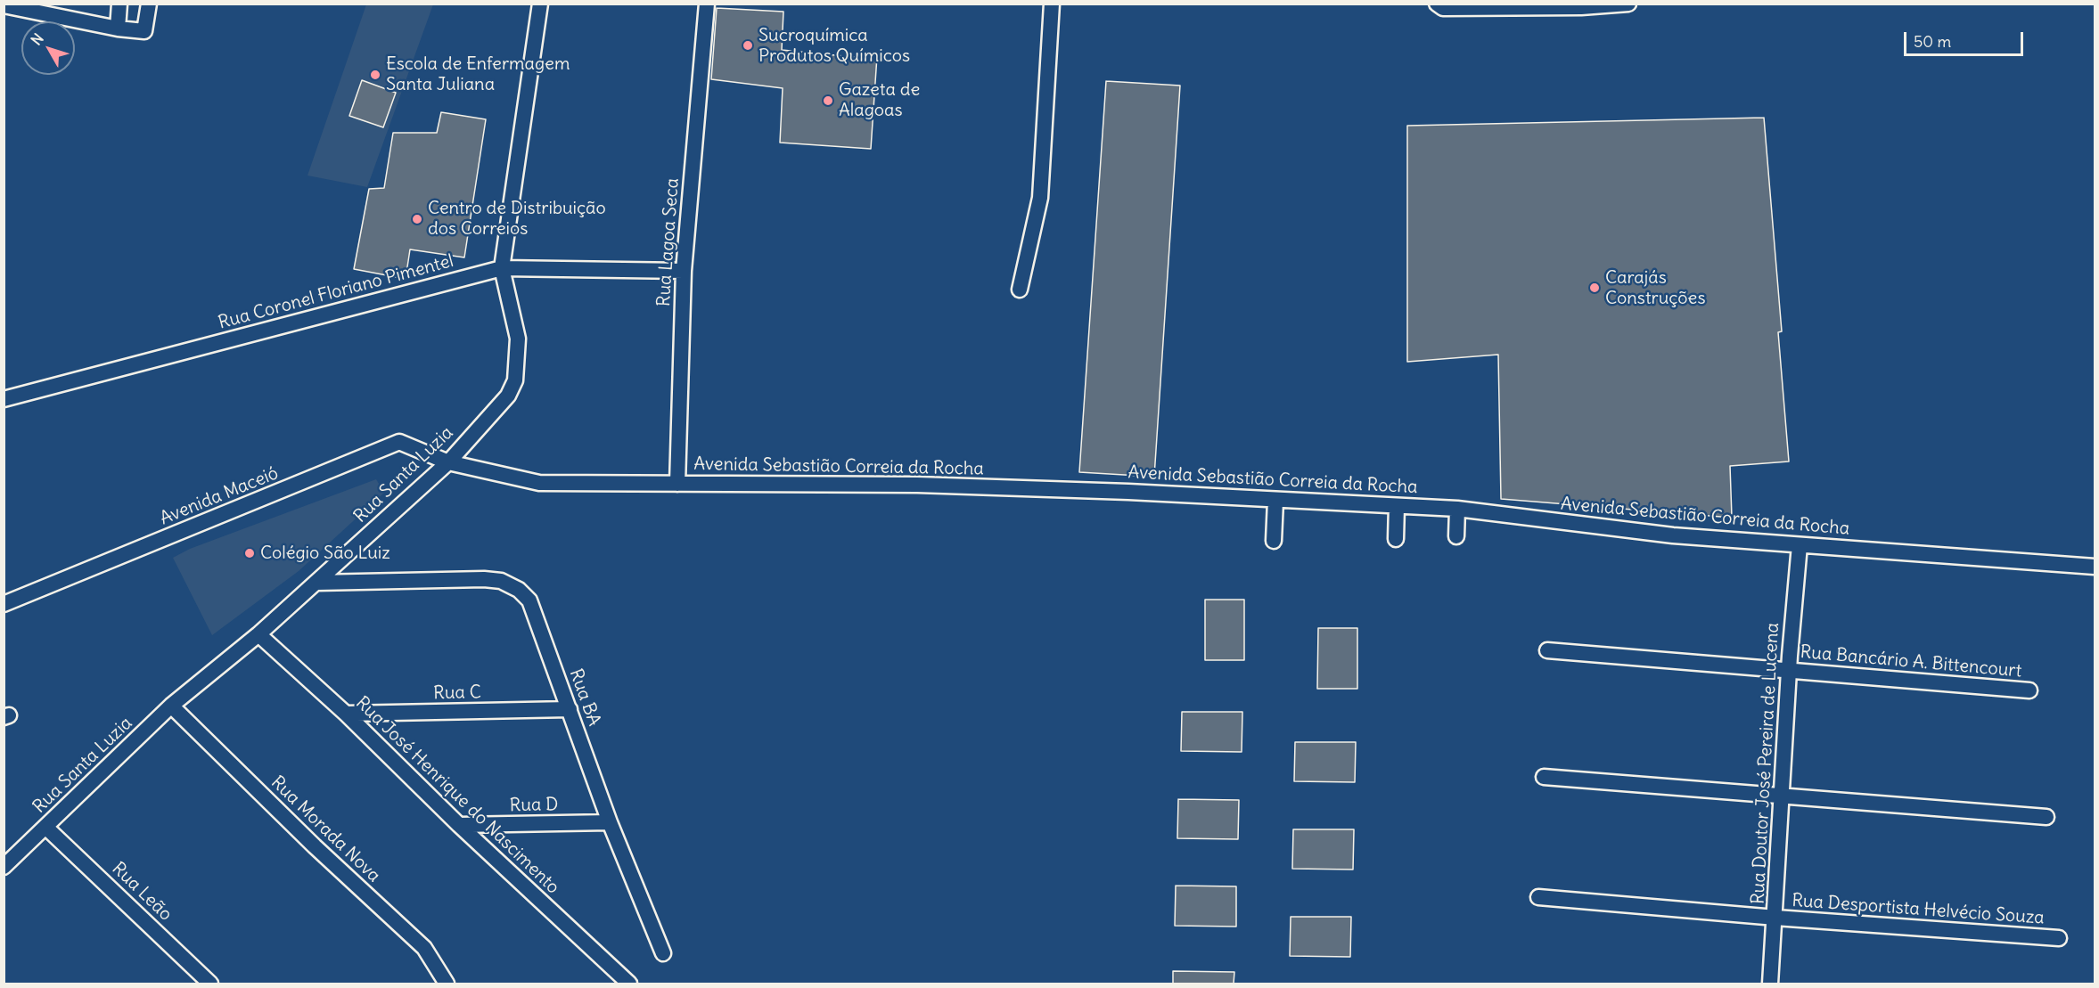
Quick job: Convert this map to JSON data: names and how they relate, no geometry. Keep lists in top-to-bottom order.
{
  "streets": {
    "street": [
      "Rua Lagoa Seca",
      "Rua Coronel Floriano Pimentel",
      "Avenida Sebastião Correia da Rocha",
      "Rua Santa Luzia",
      "Avenida Maceió",
      "Rua Bancário A. Bittencourt",
      "Rua C",
      "Rua BA",
      "Rua Doutor José Pereira de Lucena",
      "Rua José Henrique do Nascimento",
      "Rua D",
      "Rua Morada Nova",
      "Rua Leão",
      "Rua Desportista Helvécio Souza"
    ]
  },
  "crossings": [
    ["Rua Lagoa Seca", "Rua Coronel Floriano Pimentel"],
    ["Rua Lagoa Seca", "Avenida Sebastião Correia da Rocha"],
    ["Rua Coronel Floriano Pimentel", "Rua Santa Luzia"],
    ["Avenida Sebastião Correia da Rocha", "Rua Santa Luzia"],
    ["Avenida Sebastião Correia da Rocha", "Avenida Maceió"],
    ["Avenida Sebastião Correia da Rocha", "Rua Doutor José Pereira de Lucena"],
    ["Rua Santa Luzia", "Avenida Maceió"],
    ["Rua Santa Luzia", "Rua BA"],
    ["Rua Santa Luzia", "Rua José Henrique do Nascimento"],
    ["Rua Santa Luzia", "Rua Morada Nova"],
    ["Rua Santa Luzia", "Rua Leão"],
    ["Rua Bancário A. Bittencourt", "Rua Doutor José Pereira de Lucena"],
    ["Rua C", "Rua BA"],
    ["Rua C", "Rua José Henrique do Nascimento"],
    ["Rua BA", "Rua D"],
    ["Rua Doutor José Pereira de Lucena", "Rua Desportista Helvécio Souza"],
    ["Rua José Henrique do Nascimento", "Rua D"]
  ],
  "places": [
    "Sucroquímica Produtos Químicos",
    "Escola de Enfermagem Santa Juliana",
    "Gazeta de Alagoas",
    "Centro de Distribuição dos Correios",
    "Carajás Construções",
    "Colégio São Luiz"
  ],
  "scale_bar": "50 m",
  "north": "top left"
}
